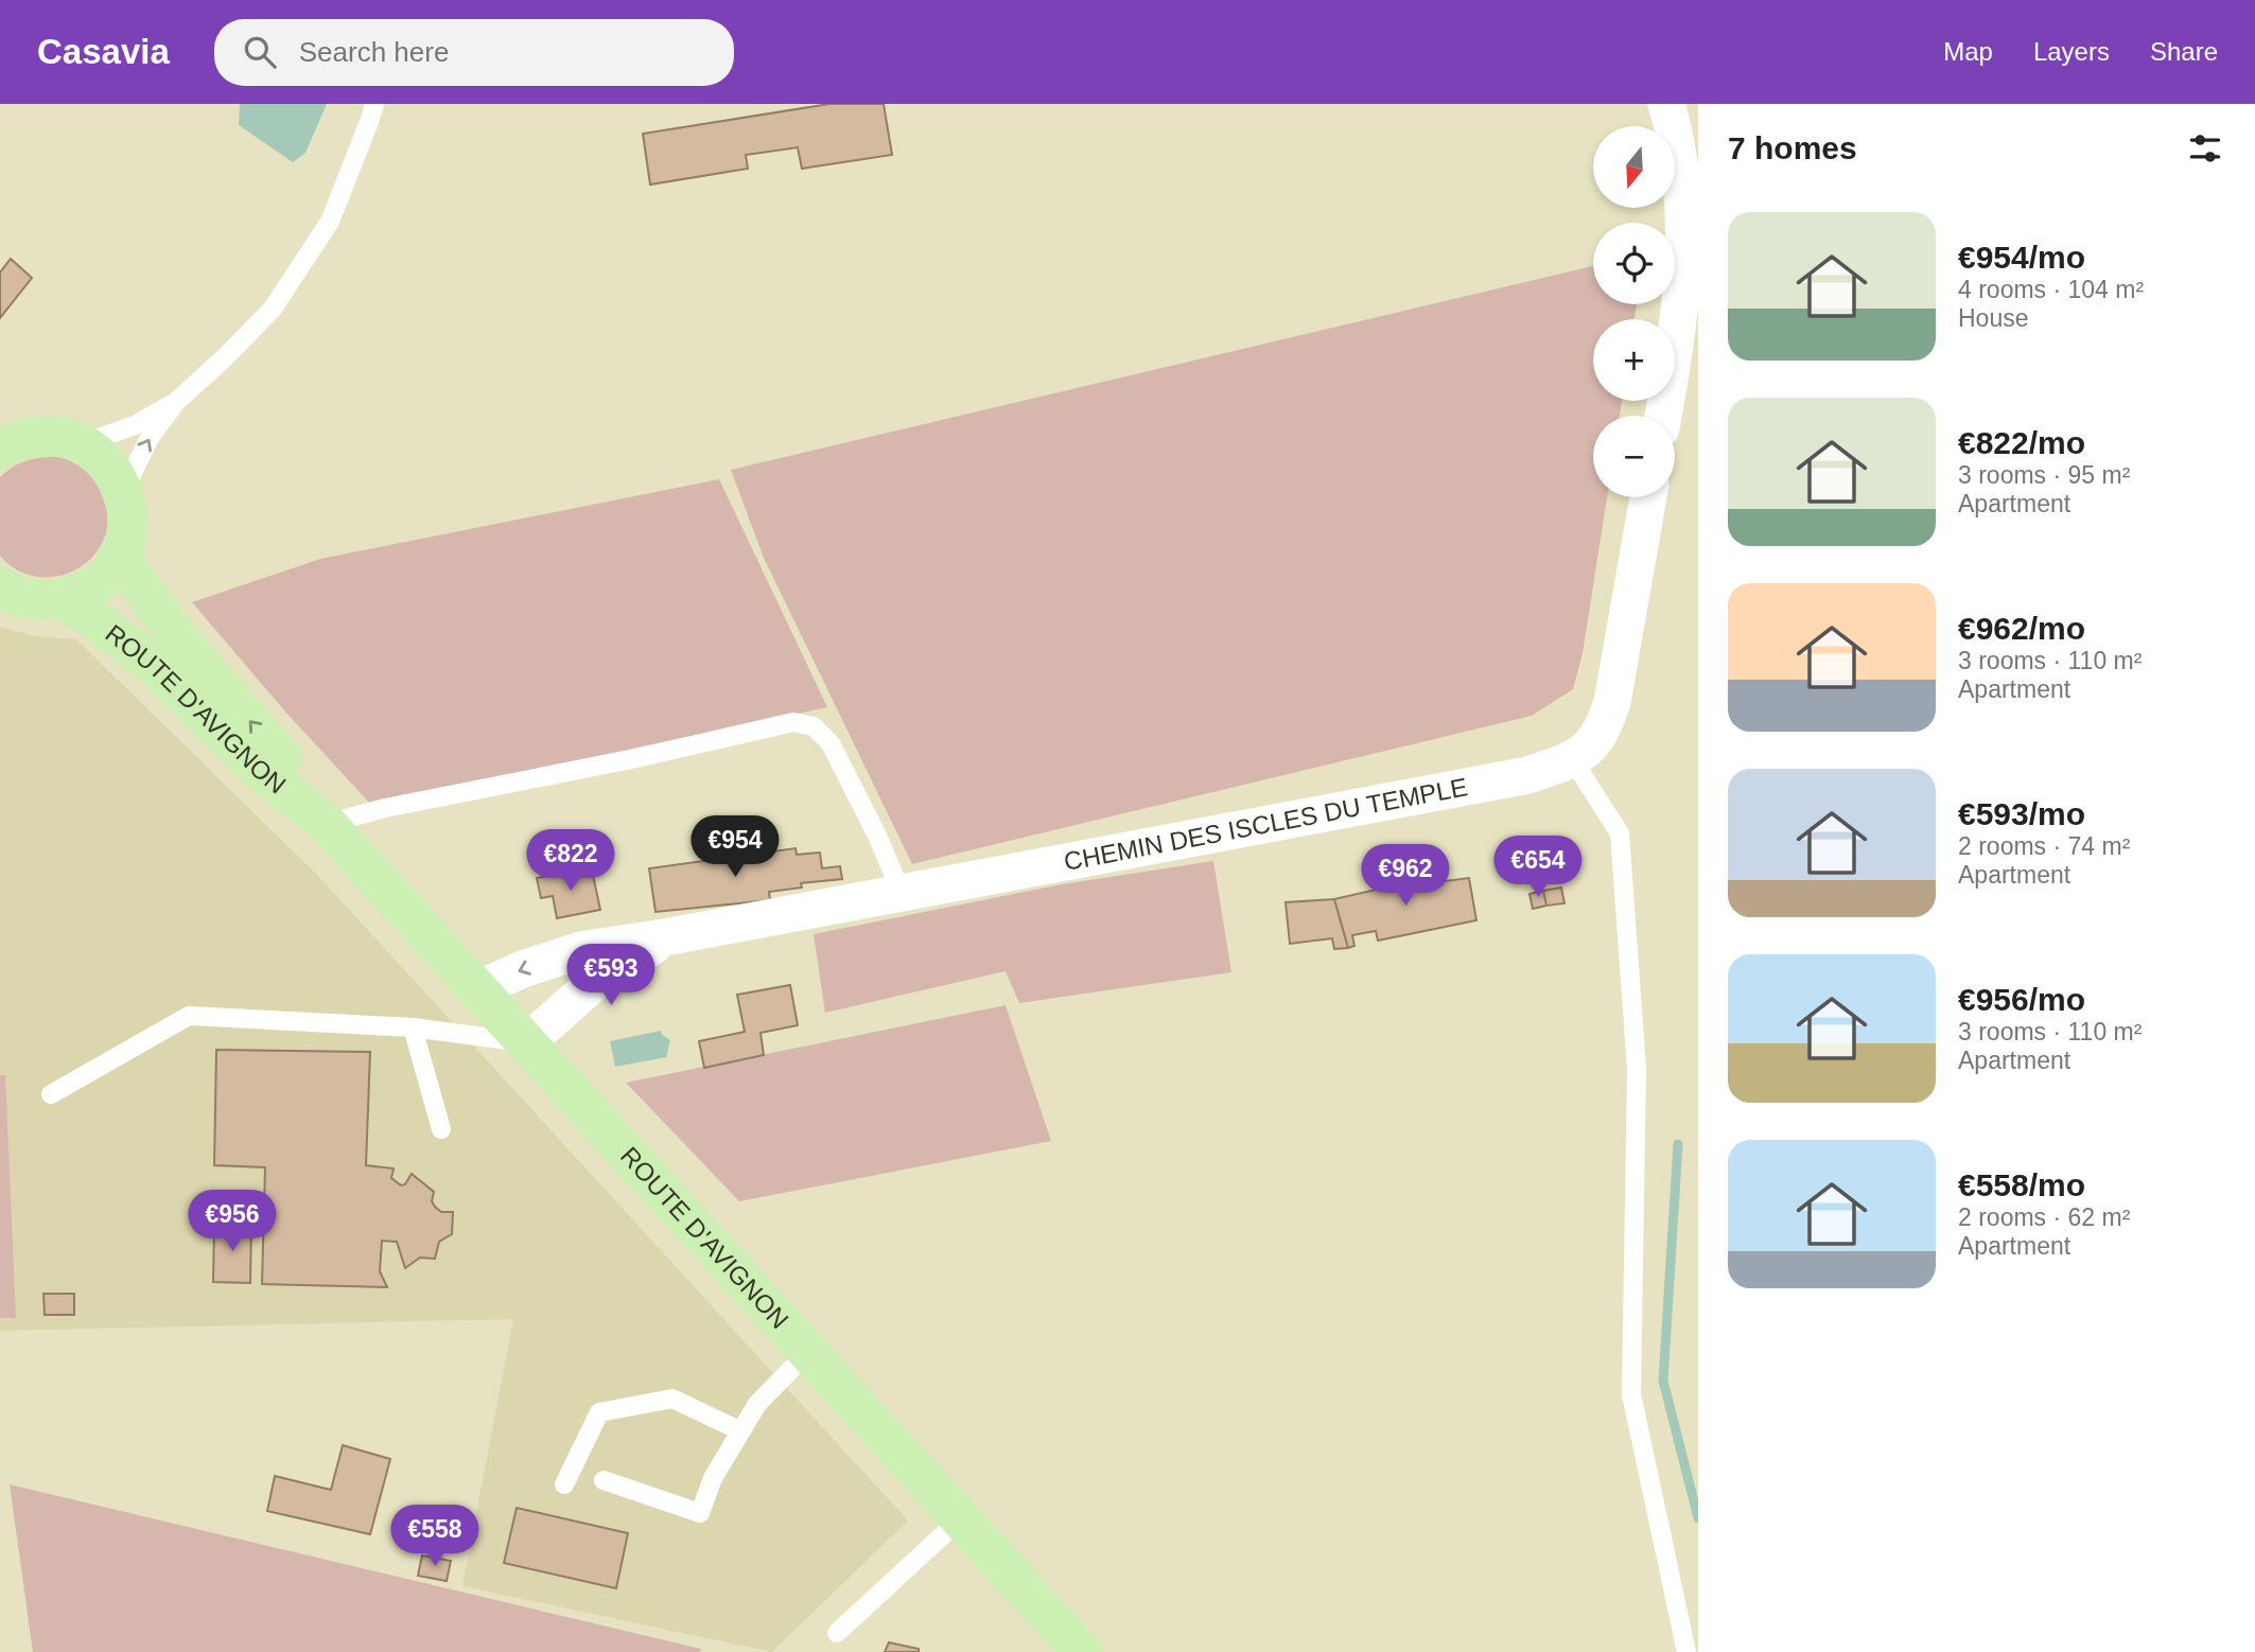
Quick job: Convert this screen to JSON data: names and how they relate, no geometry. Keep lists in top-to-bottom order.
{
  "streets": {
    "main road": ["ROUTE D'AVIGNON"],
    "street": ["CHEMIN DES ISCLES DU TEMPLE"]
  },
  "crossings": [
    ["ROUTE D'AVIGNON", "CHEMIN DES ISCLES DU TEMPLE"]
  ],
  "north": "bottom",
  "page": {
    "header": "Casavia",
    "search": "Search here",
    "nav": ["Map", "Layers", "Share"],
    "heading": "7 homes",
    "map_buttons": ["+", "−"],
    "list": [
      {
        "name": "€954/mo",
        "note": "4 rooms · 104 m² · House"
      },
      {
        "name": "€822/mo",
        "note": "3 rooms · 95 m² · Apartment"
      },
      {
        "name": "€962/mo",
        "note": "3 rooms · 110 m² · Apartment"
      },
      {
        "name": "€593/mo",
        "note": "2 rooms · 74 m² · Apartment"
      },
      {
        "name": "€956/mo",
        "note": "3 rooms · 110 m² · Apartment"
      },
      {
        "name": "€558/mo",
        "note": "2 rooms · 62 m² · Apartment"
      }
    ],
    "price": [
      "€954",
      "€822",
      "€654",
      "€962",
      "€593",
      "€956",
      "€558"
    ]
  }
}
